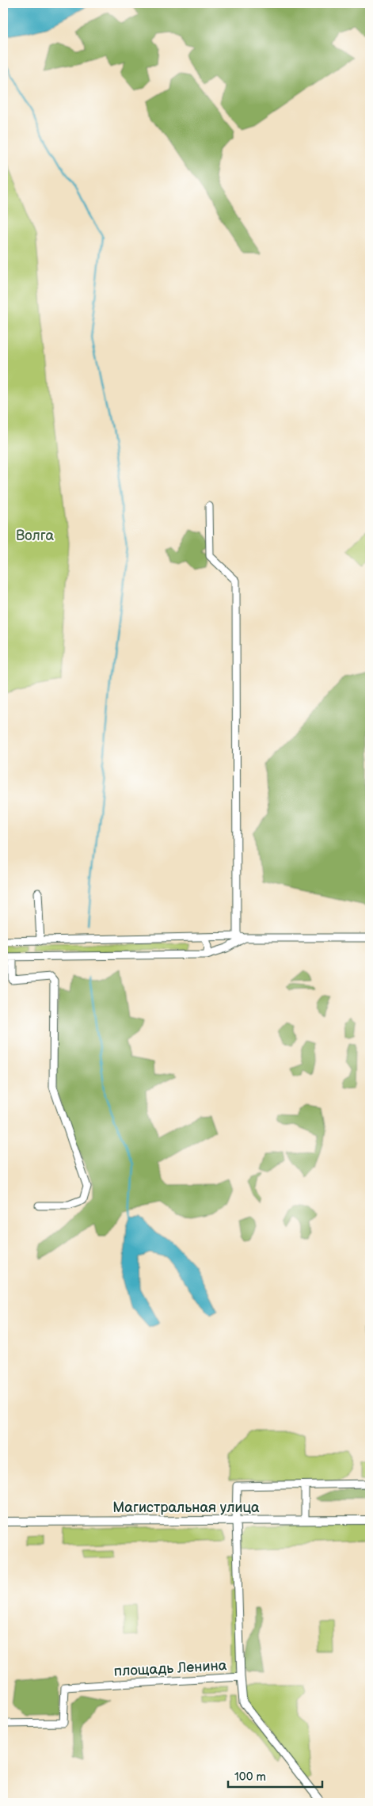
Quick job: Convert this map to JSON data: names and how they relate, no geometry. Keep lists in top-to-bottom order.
{
  "streets": {
    "main road": ["Магистральная улица"],
    "street": ["площадь Ленина"]
  },
  "crossings": [
    ["Магистральная улица", "площадь Ленина"]
  ],
  "parks": ["Волга"],
  "scale_bar": "100 m"
}
